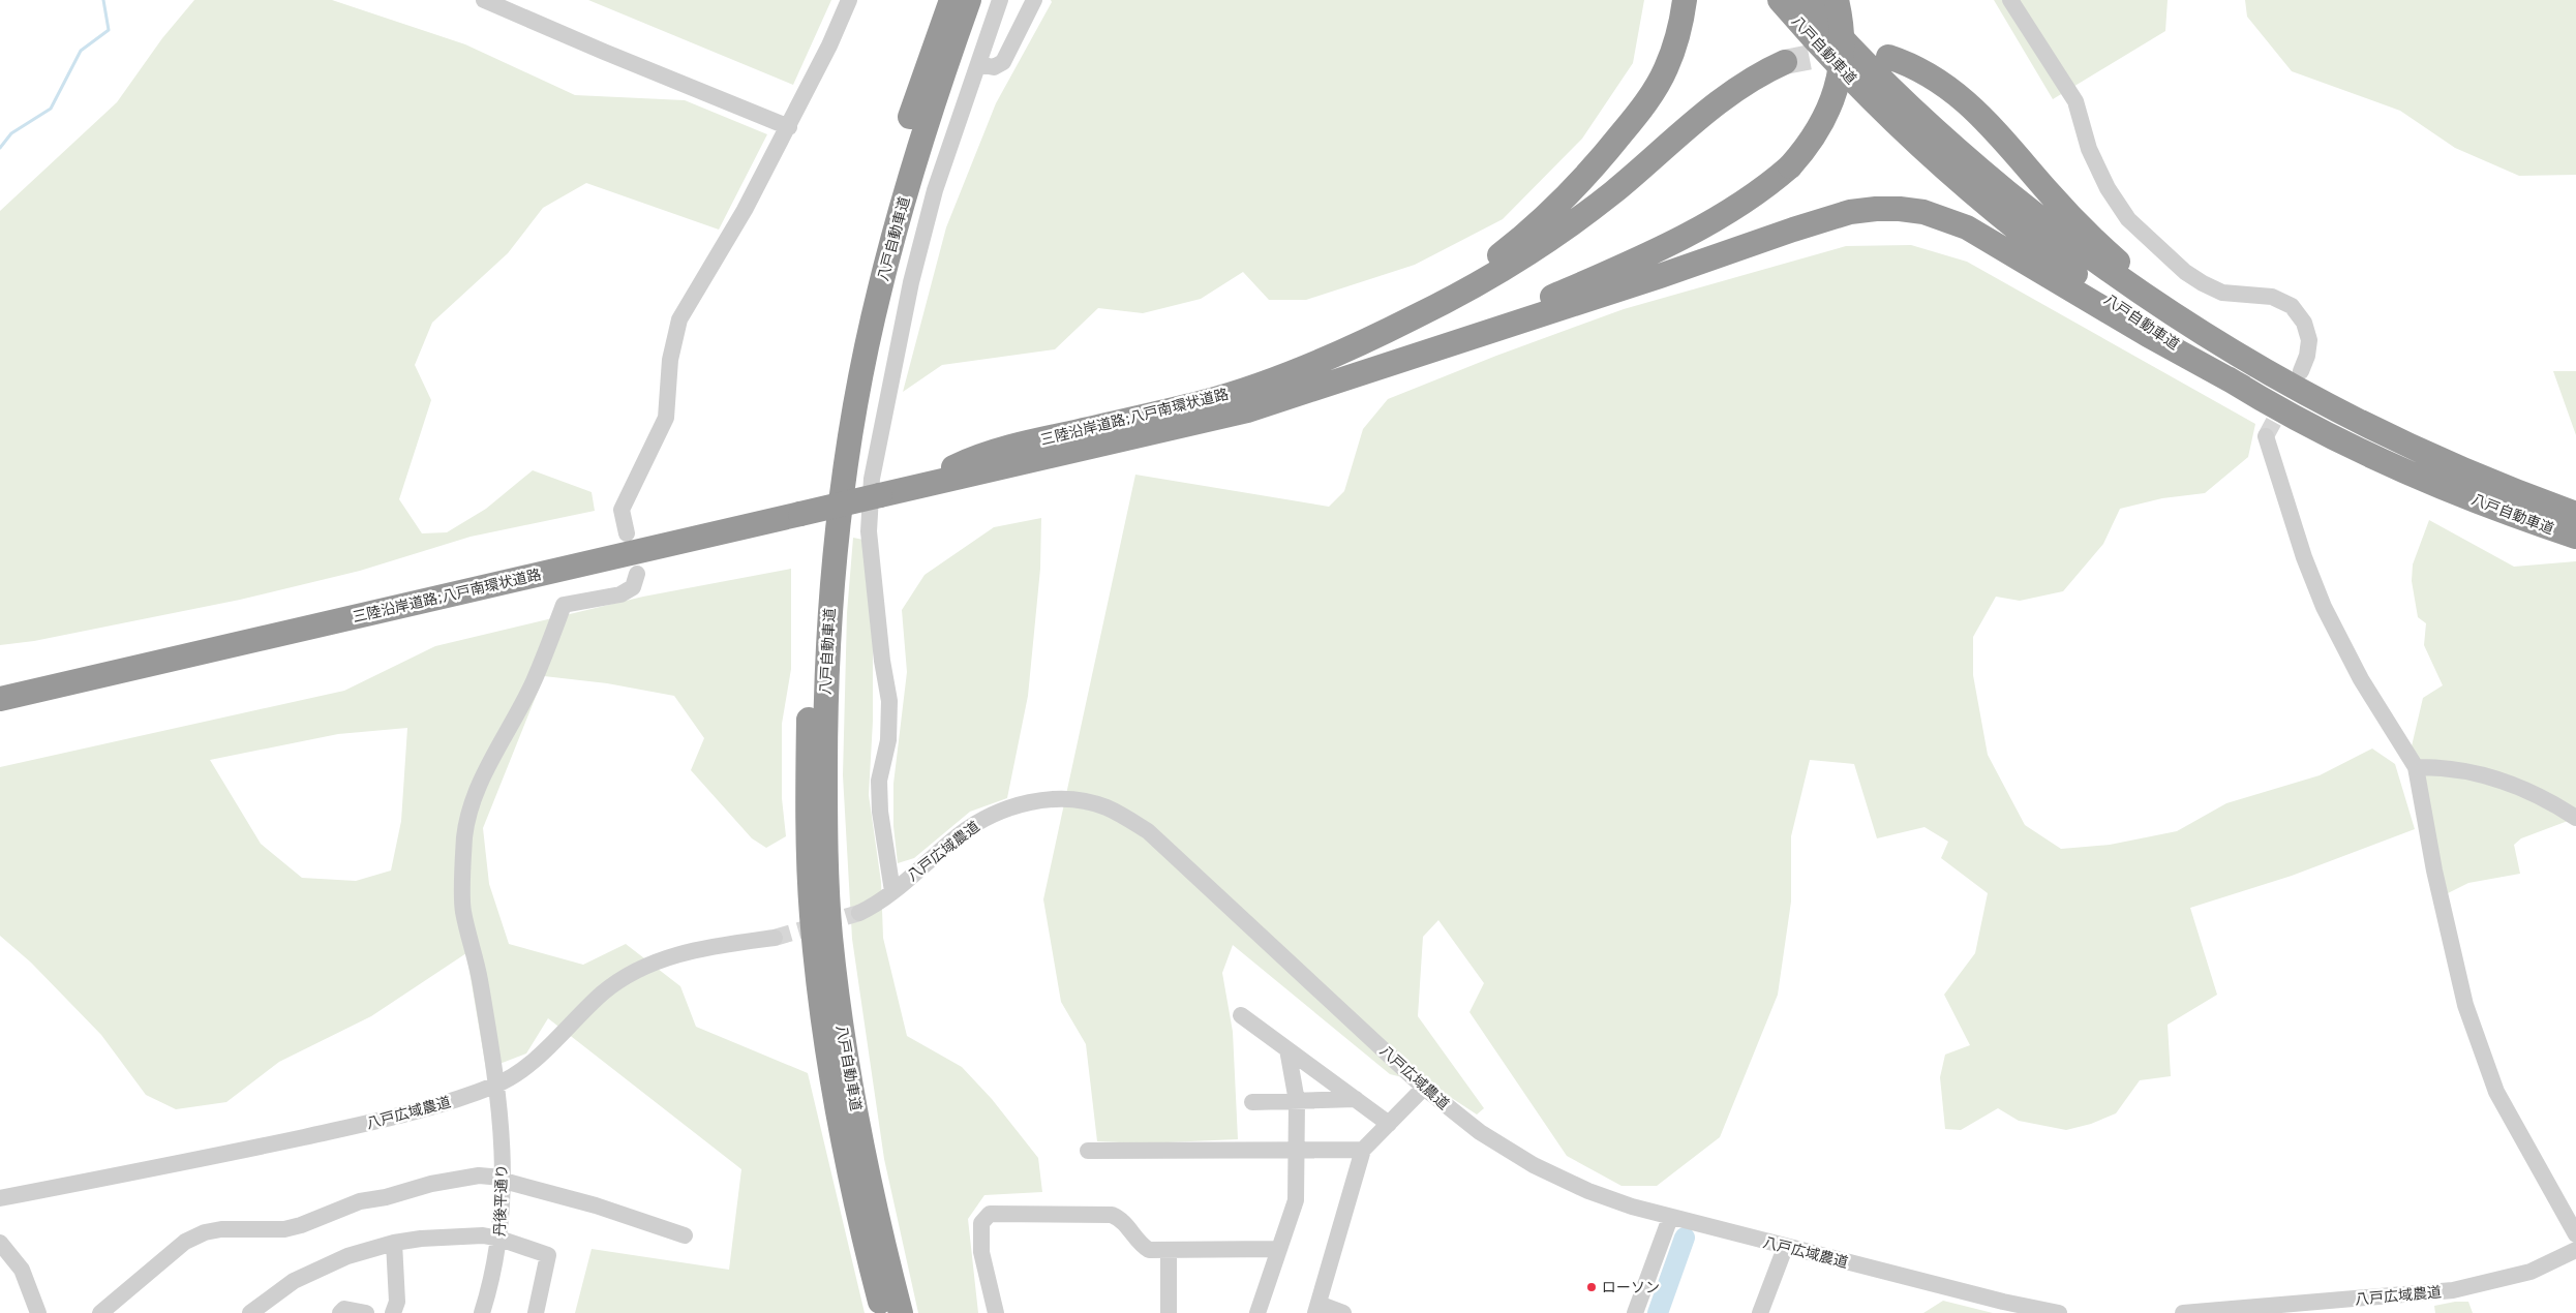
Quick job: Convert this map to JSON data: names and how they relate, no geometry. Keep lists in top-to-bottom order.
{
  "streets": {
    "highway": ["八戸自動車道", "三陸沿岸道路;八戸南環状道路"],
    "street": ["八戸広域農道", "丹後平通り"]
  },
  "crossings": [
    ["八戸広域農道", "丹後平通り"]
  ],
  "places": ["ローソン"]
}
